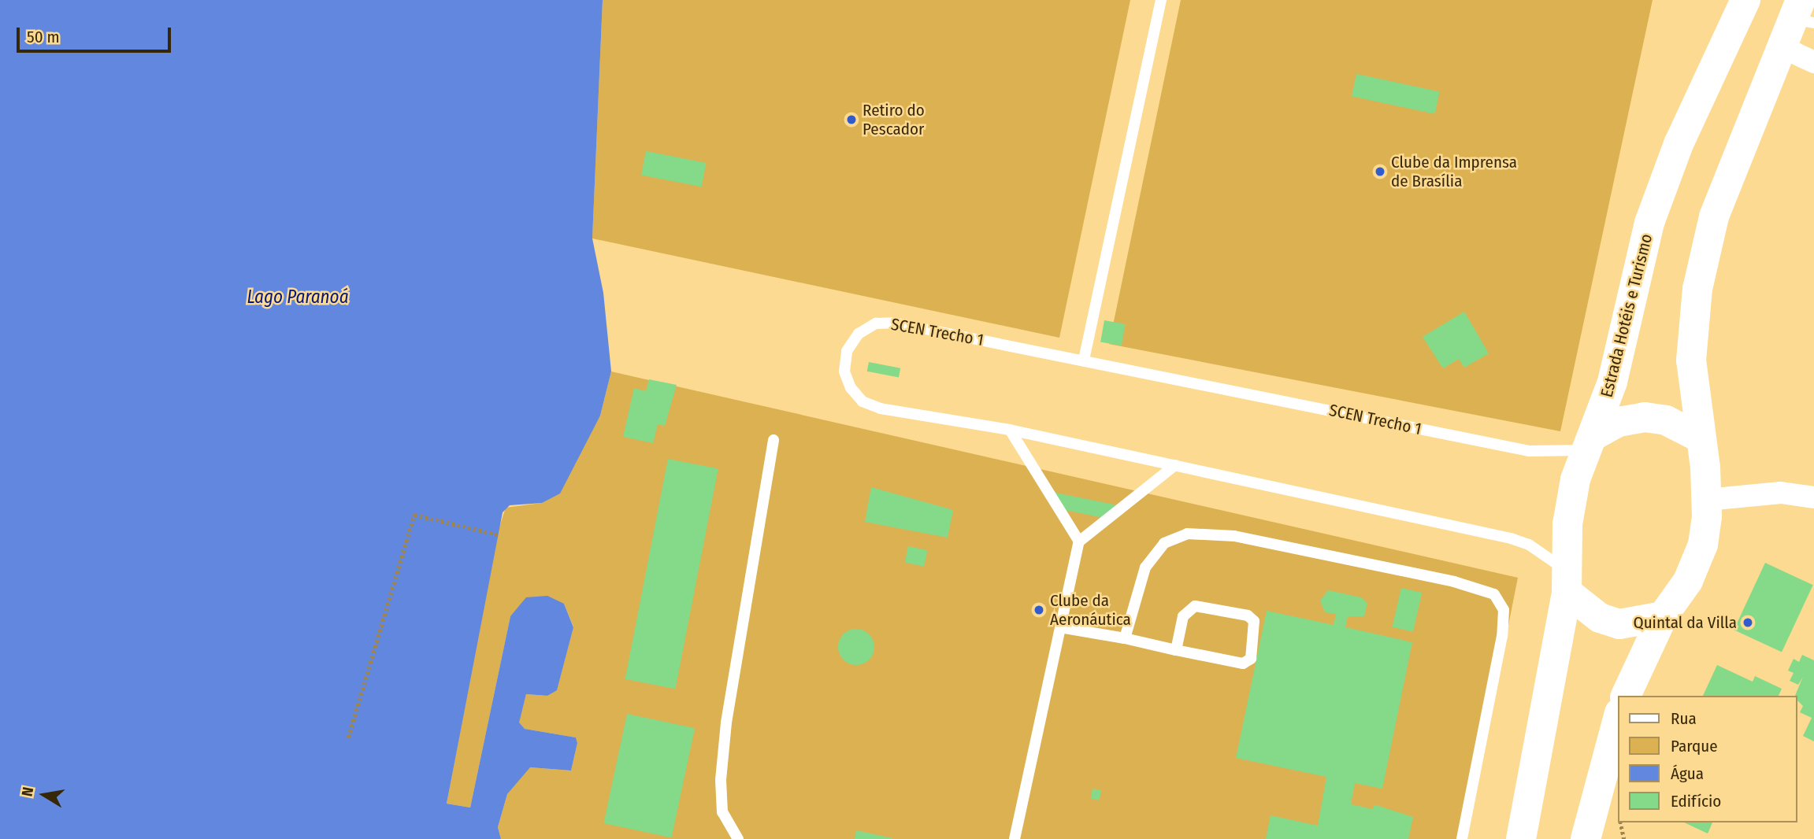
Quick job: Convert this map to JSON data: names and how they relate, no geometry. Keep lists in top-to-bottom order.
{
  "streets": {
    "main road": ["Estrada Hotéis e Turismo"],
    "lane": ["SCEN Trecho 1"]
  },
  "crossings": [
    ["Estrada Hotéis e Turismo", "SCEN Trecho 1"]
  ],
  "water": ["Lago Paranoá"],
  "places": [
    "Retiro do Pescador",
    "Clube da Imprensa de Brasília",
    "Clube da Aeronáutica",
    "Quintal da Villa"
  ],
  "legend": [
    "Rua",
    "Parque",
    "Água",
    "Edifício"
  ],
  "scale_bar": "50 m",
  "north": "left"
}
